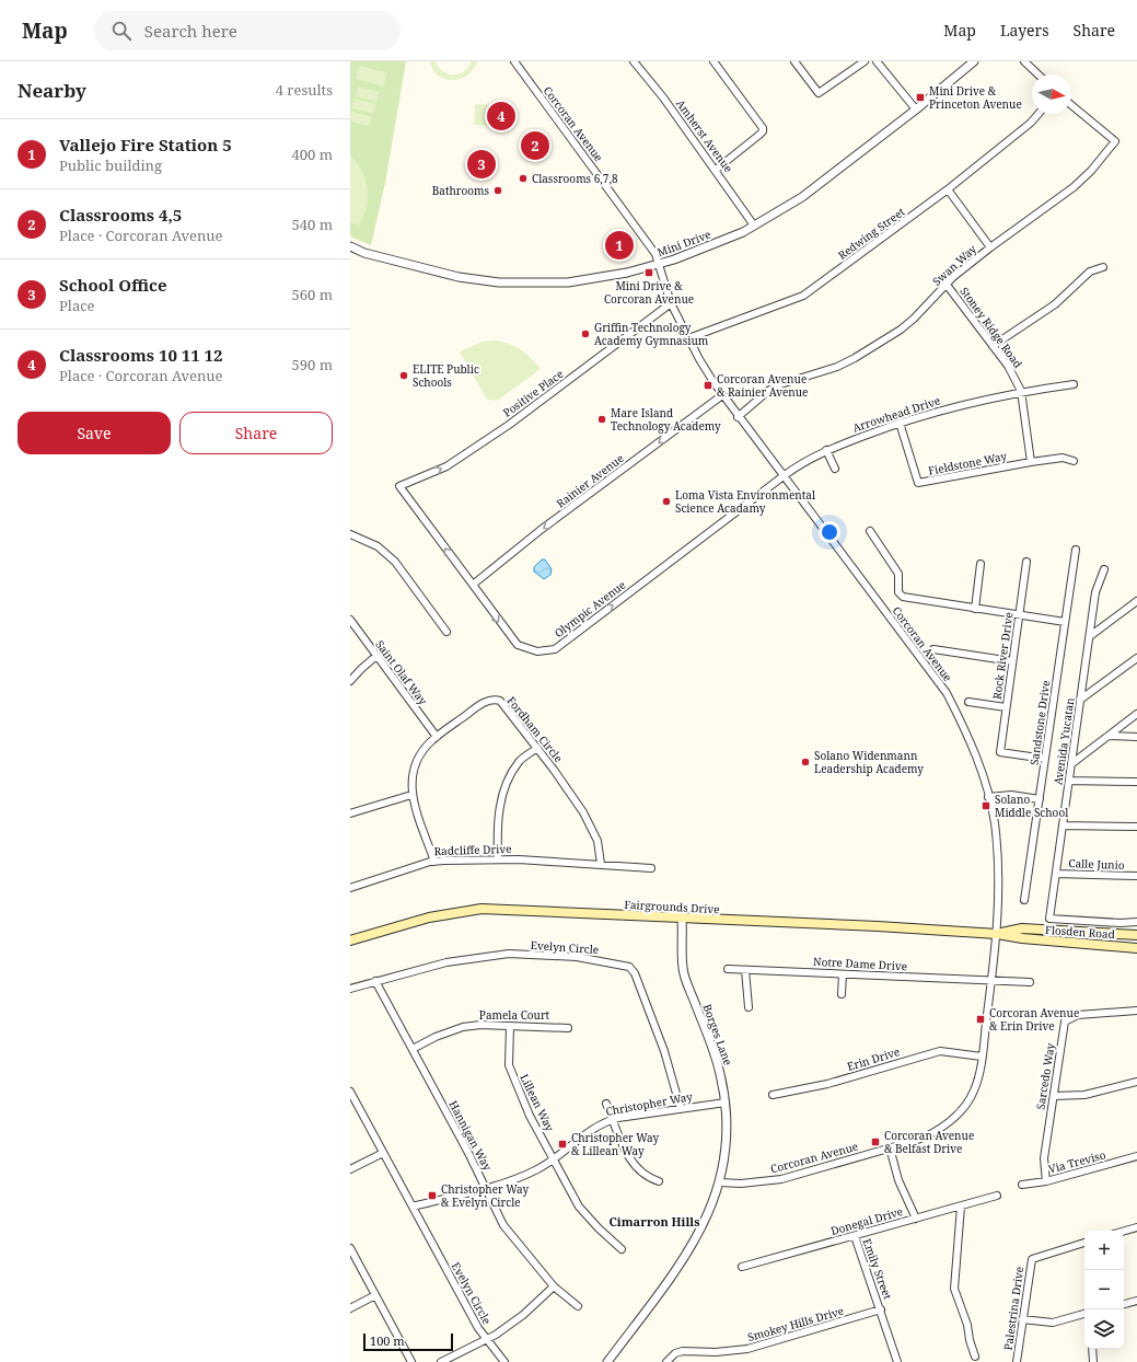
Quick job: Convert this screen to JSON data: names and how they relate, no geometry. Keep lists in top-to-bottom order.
{
  "streets": {
    "main road": ["Fairgrounds Drive", "Flosden Road"],
    "street": [
      "Corcoran Avenue",
      "Amherst Avenue",
      "Redwing Street",
      "Mini Drive",
      "Swan Way",
      "Stoney Ridge Road",
      "Positive Place",
      "Arrowhead Drive",
      "Fieldstone Way",
      "Rainier Avenue",
      "Olympic Avenue",
      "Rock River Drive",
      "Saint Olaf Way",
      "Sandstone Drive",
      "Fordham Circle",
      "Avenida Yucatan",
      "Radcliffe Drive",
      "Calle Junio",
      "Evelyn Circle",
      "Notre Dame Drive",
      "Pamela Court",
      "Borges Lane",
      "Erin Drive",
      "Sarcedo Way",
      "Lillean Way",
      "Christopher Way",
      "Hannigan Way",
      "Via Treviso",
      "Donegal Drive",
      "Emily Street",
      "Palestrina Drive",
      "Smokey Hills Drive"
    ]
  },
  "crossings": [
    ["Corcoran Avenue", "Redwing Street"],
    ["Corcoran Avenue", "Mini Drive"],
    ["Corcoran Avenue", "Swan Way"],
    ["Corcoran Avenue", "Positive Place"],
    ["Corcoran Avenue", "Arrowhead Drive"],
    ["Corcoran Avenue", "Rainier Avenue"],
    ["Corcoran Avenue", "Olympic Avenue"],
    ["Corcoran Avenue", "Fairgrounds Drive"],
    ["Corcoran Avenue", "Notre Dame Drive"],
    ["Corcoran Avenue", "Borges Lane"],
    ["Corcoran Avenue", "Erin Drive"],
    ["Amherst Avenue", "Mini Drive"],
    ["Swan Way", "Stoney Ridge Road"],
    ["Stoney Ridge Road", "Arrowhead Drive"],
    ["Stoney Ridge Road", "Fieldstone Way"],
    ["Positive Place", "Olympic Avenue"],
    ["Arrowhead Drive", "Fieldstone Way"],
    ["Arrowhead Drive", "Olympic Avenue"],
    ["Rainier Avenue", "Olympic Avenue"],
    ["Rock River Drive", "Sandstone Drive"],
    ["Saint Olaf Way", "Fordham Circle"],
    ["Fordham Circle", "Radcliffe Drive"],
    ["Avenida Yucatan", "Calle Junio"],
    ["Fairgrounds Drive", "Flosden Road"],
    ["Fairgrounds Drive", "Borges Lane"],
    ["Evelyn Circle", "Christopher Way"],
    ["Evelyn Circle", "Hannigan Way"],
    ["Pamela Court", "Lillean Way"],
    ["Pamela Court", "Hannigan Way"],
    ["Borges Lane", "Christopher Way"],
    ["Sarcedo Way", "Via Treviso"],
    ["Lillean Way", "Christopher Way"],
    ["Christopher Way", "Hannigan Way"],
    ["Donegal Drive", "Emily Street"],
    ["Emily Street", "Smokey Hills Drive"]
  ],
  "one_way": ["Positive Place", "Rainier Avenue"],
  "districts": ["Cimarron Hills"],
  "places": {
    "transit": [
      "Mini Drive & Princeton Avenue",
      "Mini Drive & Corcoran Avenue",
      "Corcoran Avenue & Rainier Avenue",
      "Solano Middle School",
      "Corcoran Avenue & Erin Drive",
      "Corcoran Avenue & Belfast Drive",
      "Christopher Way & Lillean Way",
      "Christopher Way & Evelyn Circle"
    ],
    "other": [
      "Classrooms 6,7,8",
      "Bathrooms",
      "Griffin Technology Academy Gymnasium",
      "ELITE Public Schools",
      "Mare Island Technology Academy",
      "Loma Vista Environmental Science Acadamy",
      "Solano Widenmann Leadership Academy"
    ]
  },
  "scale_bar": "100 m",
  "north": "right",
  "page": {
    "header": "Map",
    "search": "Search here",
    "nav": ["Map", "Layers", "Share"],
    "heading": ["Nearby", "4 results"],
    "pins": [
      "4",
      "2",
      "3",
      "1"
    ],
    "list": [
      {
        "mark": "1",
        "name": "Vallejo Fire Station 5",
        "note": "Public building",
        "value": "400 m"
      },
      {
        "mark": "2",
        "name": "Classrooms 4,5",
        "note": "Place · Corcoran Avenue",
        "value": "540 m"
      },
      {
        "mark": "3",
        "name": "School Office",
        "note": "Place",
        "value": "560 m"
      },
      {
        "mark": "4",
        "name": "Classrooms 10 11 12",
        "note": "Place · Corcoran Avenue",
        "value": "590 m"
      }
    ],
    "buttons": ["Save", "Share"],
    "map_buttons": ["+", "−"],
    "scale": "100 m"
  }
}
